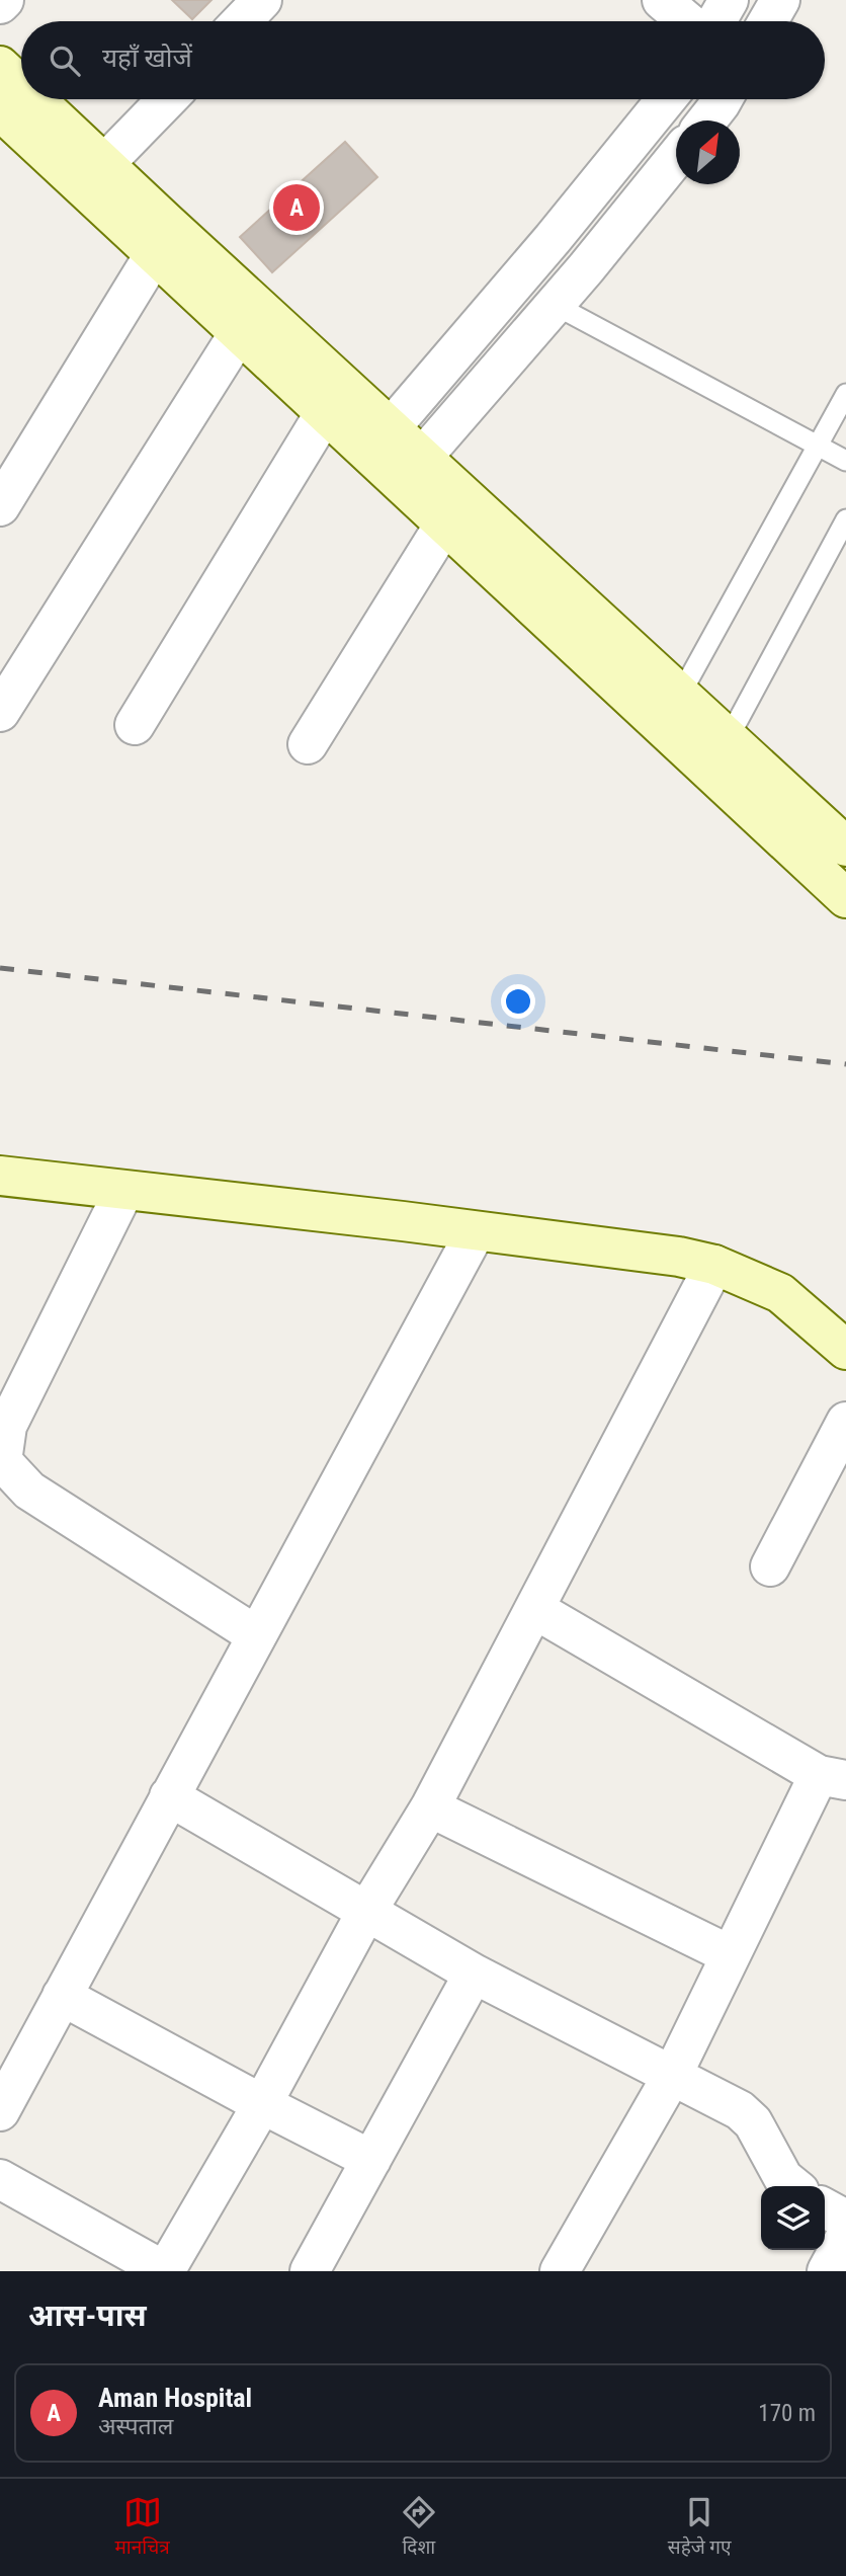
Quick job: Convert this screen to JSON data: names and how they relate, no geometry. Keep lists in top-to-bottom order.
{
  "north": "top right",
  "page": {
    "search": "यहाँ खोजें",
    "pins": "A",
    "heading": "आस-पास",
    "list": [
      {
        "mark": "A",
        "name": "Aman Hospital",
        "note": "अस्पताल",
        "value": "170 m"
      }
    ],
    "nav": ["मानचित्र", "दिशा", "सहेजे गए"]
  }
}
